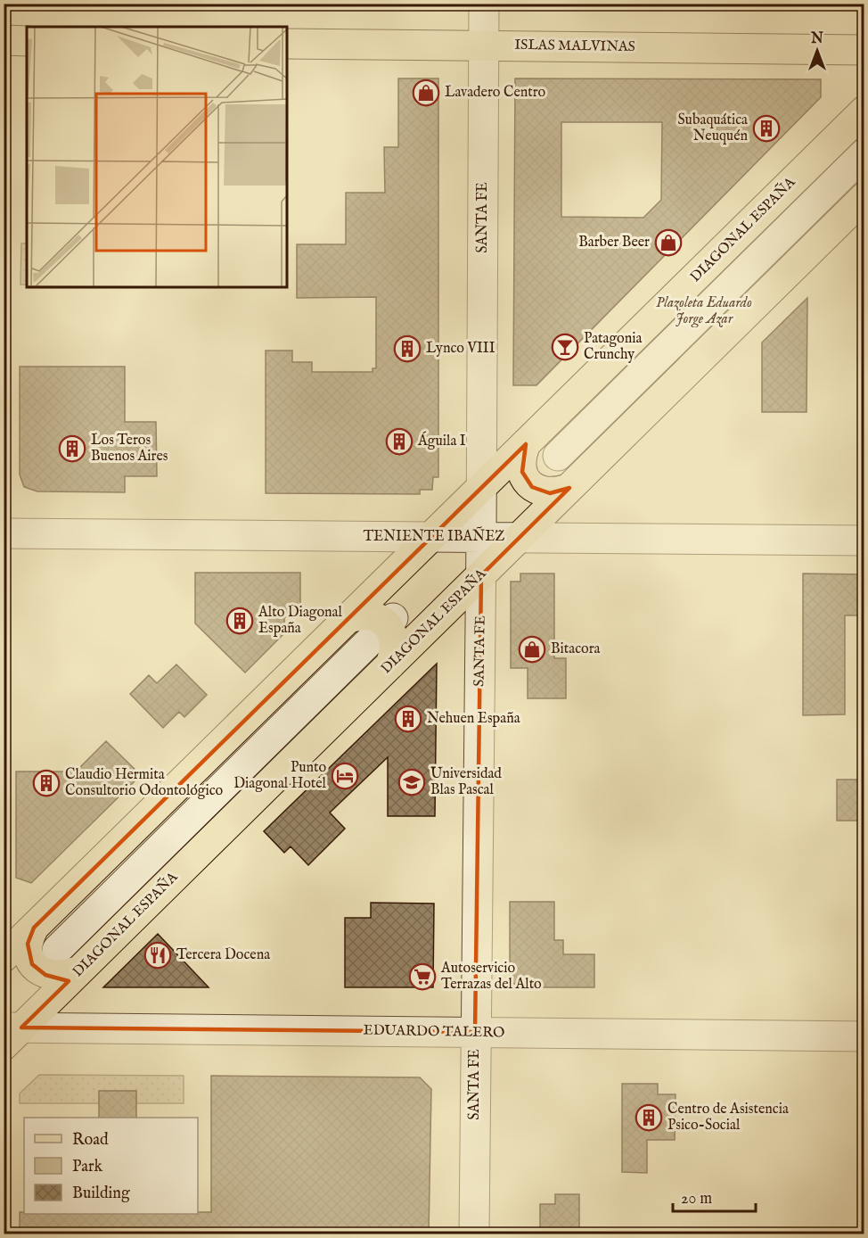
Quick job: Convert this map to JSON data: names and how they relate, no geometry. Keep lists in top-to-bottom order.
{
  "streets": {
    "main road": ["ISLAS MALVINAS", "DIAGONAL ESPAÑA"],
    "street": ["SANTA FE", "TENIENTE IBAÑEZ", "EDUARDO TALERO"]
  },
  "crossings": [
    ["ISLAS MALVINAS", "SANTA FE"],
    ["SANTA FE", "DIAGONAL ESPAÑA"],
    ["SANTA FE", "TENIENTE IBAÑEZ"],
    ["SANTA FE", "EDUARDO TALERO"],
    ["DIAGONAL ESPAÑA", "TENIENTE IBAÑEZ"],
    ["DIAGONAL ESPAÑA", "EDUARDO TALERO"]
  ],
  "parks": ["Plazoleta Eduardo Jorge Azar"],
  "places": {
    "shop": ["Lavadero Centro", "Barber Beer", "Bitacora"],
    "building": [
      "Subaquática Neuquén",
      "Lynco VIII",
      "Águila I",
      "Los Teros Buenos Aires",
      "Alto Diagonal España",
      "Nehuen España",
      "Claudio Hermita Consultorio Odontológico",
      "Centro de Asistencia Psico-Social"
    ],
    "bar": ["Patagonia Crunchy"],
    "hotel": ["Punto Diagonal Hotel"],
    "school or university": ["Universidad Blas Pascal"],
    "restaurant": ["Tercera Docena"],
    "supermarket": ["Autoservicio Terrazas del Alto"]
  },
  "legend": ["Road", "Park", "Building"],
  "scale_bar": "20 m",
  "north": "top"
}
